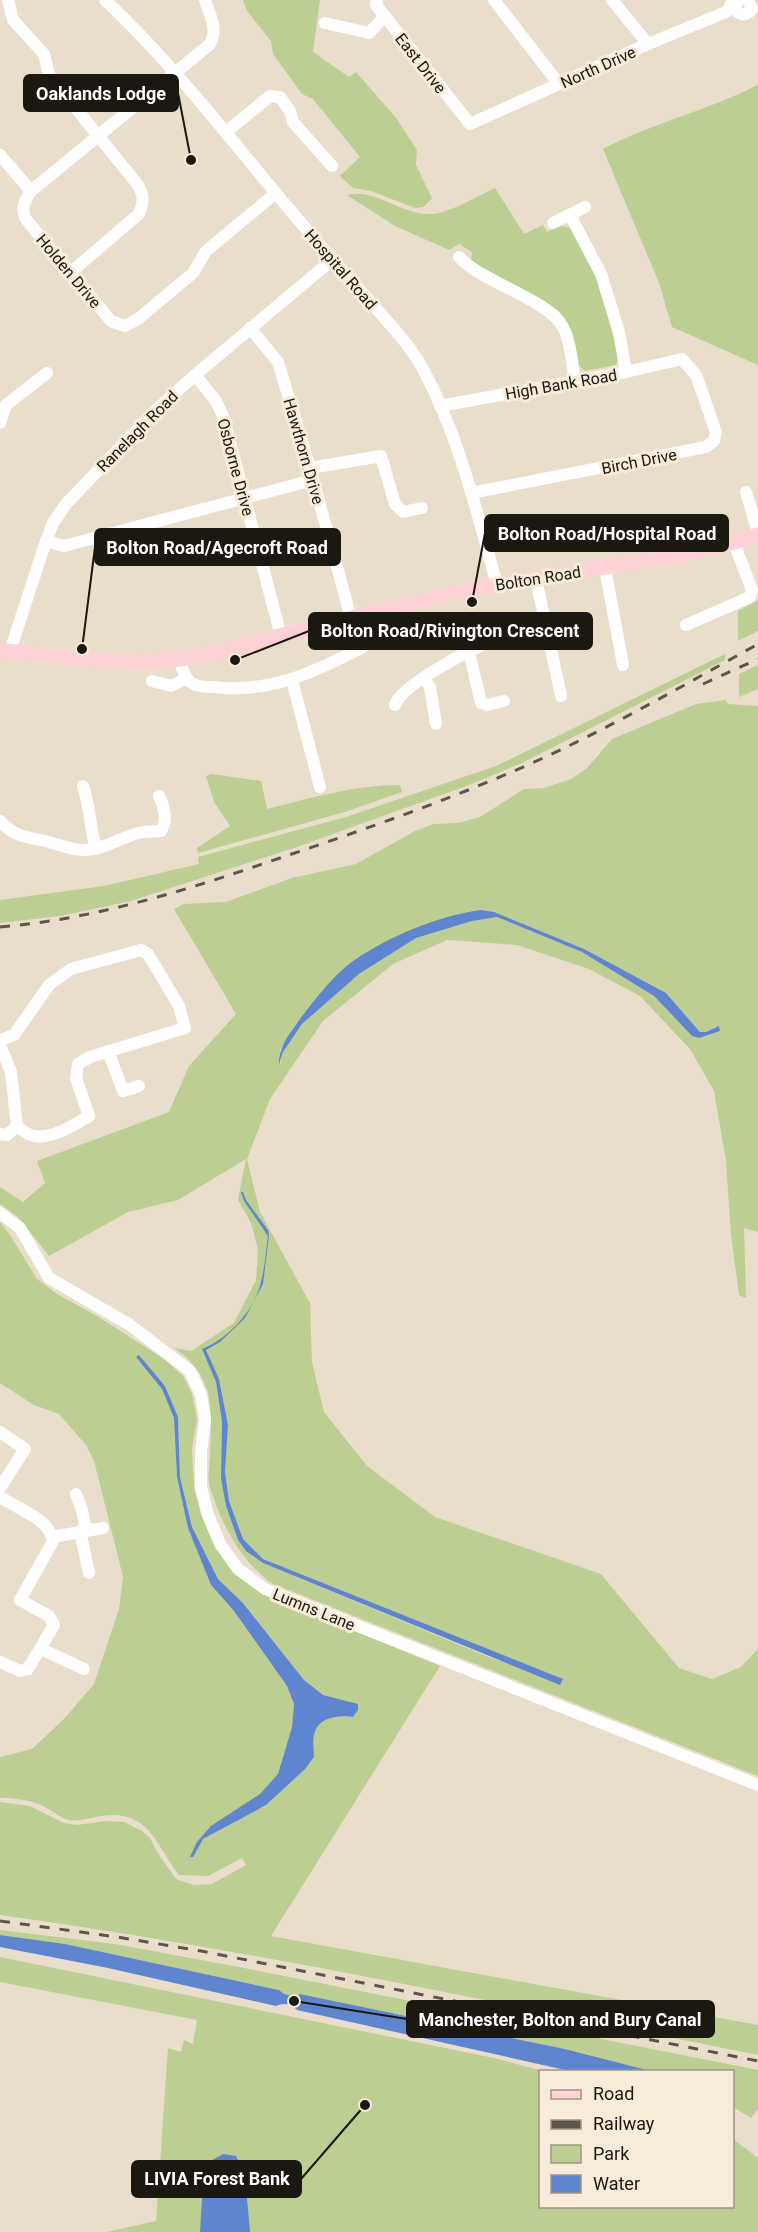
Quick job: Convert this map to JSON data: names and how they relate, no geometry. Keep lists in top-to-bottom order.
{
  "streets": {
    "main road": ["Bolton Road"],
    "street": [
      "East Drive",
      "North Drive",
      "Hospital Road",
      "Holden Drive",
      "High Bank Road",
      "Ranelagh Road",
      "Hawthorn Drive",
      "Birch Drive",
      "Osborne Drive",
      "Lumns Lane"
    ]
  },
  "crossings": [
    ["East Drive", "North Drive"],
    ["Hospital Road", "Holden Drive"],
    ["Hospital Road", "High Bank Road"],
    ["Hospital Road", "Ranelagh Road"],
    ["Hospital Road", "Birch Drive"],
    ["Hospital Road", "Bolton Road"],
    ["High Bank Road", "Birch Drive"],
    ["Ranelagh Road", "Hawthorn Drive"],
    ["Ranelagh Road", "Osborne Drive"],
    ["Ranelagh Road", "Bolton Road"],
    ["Hawthorn Drive", "Bolton Road"],
    ["Osborne Drive", "Bolton Road"]
  ],
  "places": [
    "Oaklands Lodge",
    "Bolton Road/Hospital Road",
    "Bolton Road/Agecroft Road",
    "Bolton Road/Rivington Crescent",
    "Manchester, Bolton and Bury Canal",
    "LIVIA Forest Bank"
  ],
  "legend": [
    "Road",
    "Railway",
    "Park",
    "Water"
  ]
}
